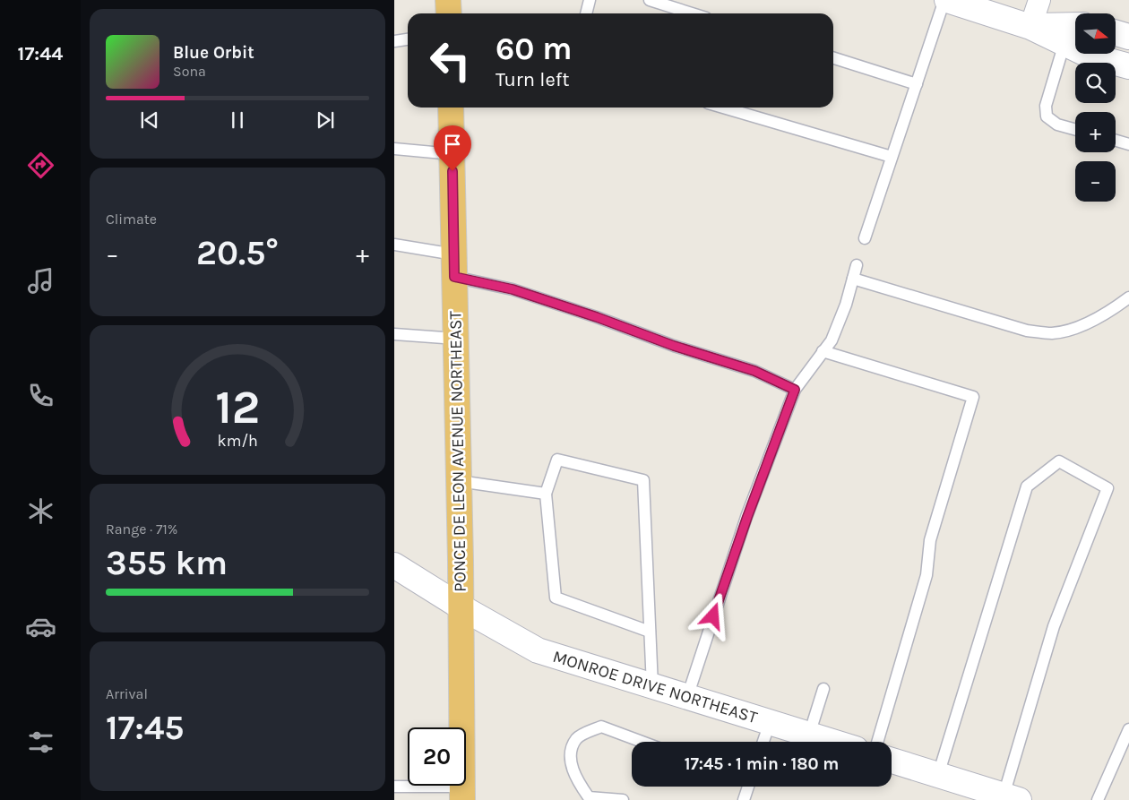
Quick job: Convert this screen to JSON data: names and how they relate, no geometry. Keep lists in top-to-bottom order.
{
  "streets": {
    "highway": ["PONCE DE LEON AVENUE NORTHEAST"],
    "main road": ["MONROE DRIVE NORTHEAST"]
  },
  "crossings": [
    ["PONCE DE LEON AVENUE NORTHEAST", "MONROE DRIVE NORTHEAST"]
  ],
  "north": "right",
  "page": {
    "tabs": "17:44",
    "map_buttons": ["+", "−"],
    "turn": ["60 m", "Turn left"],
    "song": ["Blue Orbit", "Sona"],
    "tile": [
      "Climate",
      ["Range · 71%", "355 km"],
      ["Arrival", "17:45"]
    ],
    "heat": ["−", "20.5°", "+"],
    "limit": "20",
    "trip": "17:45 · 1 min · 180 m",
    "gauge": ["12", "km/h"]
  }
}
